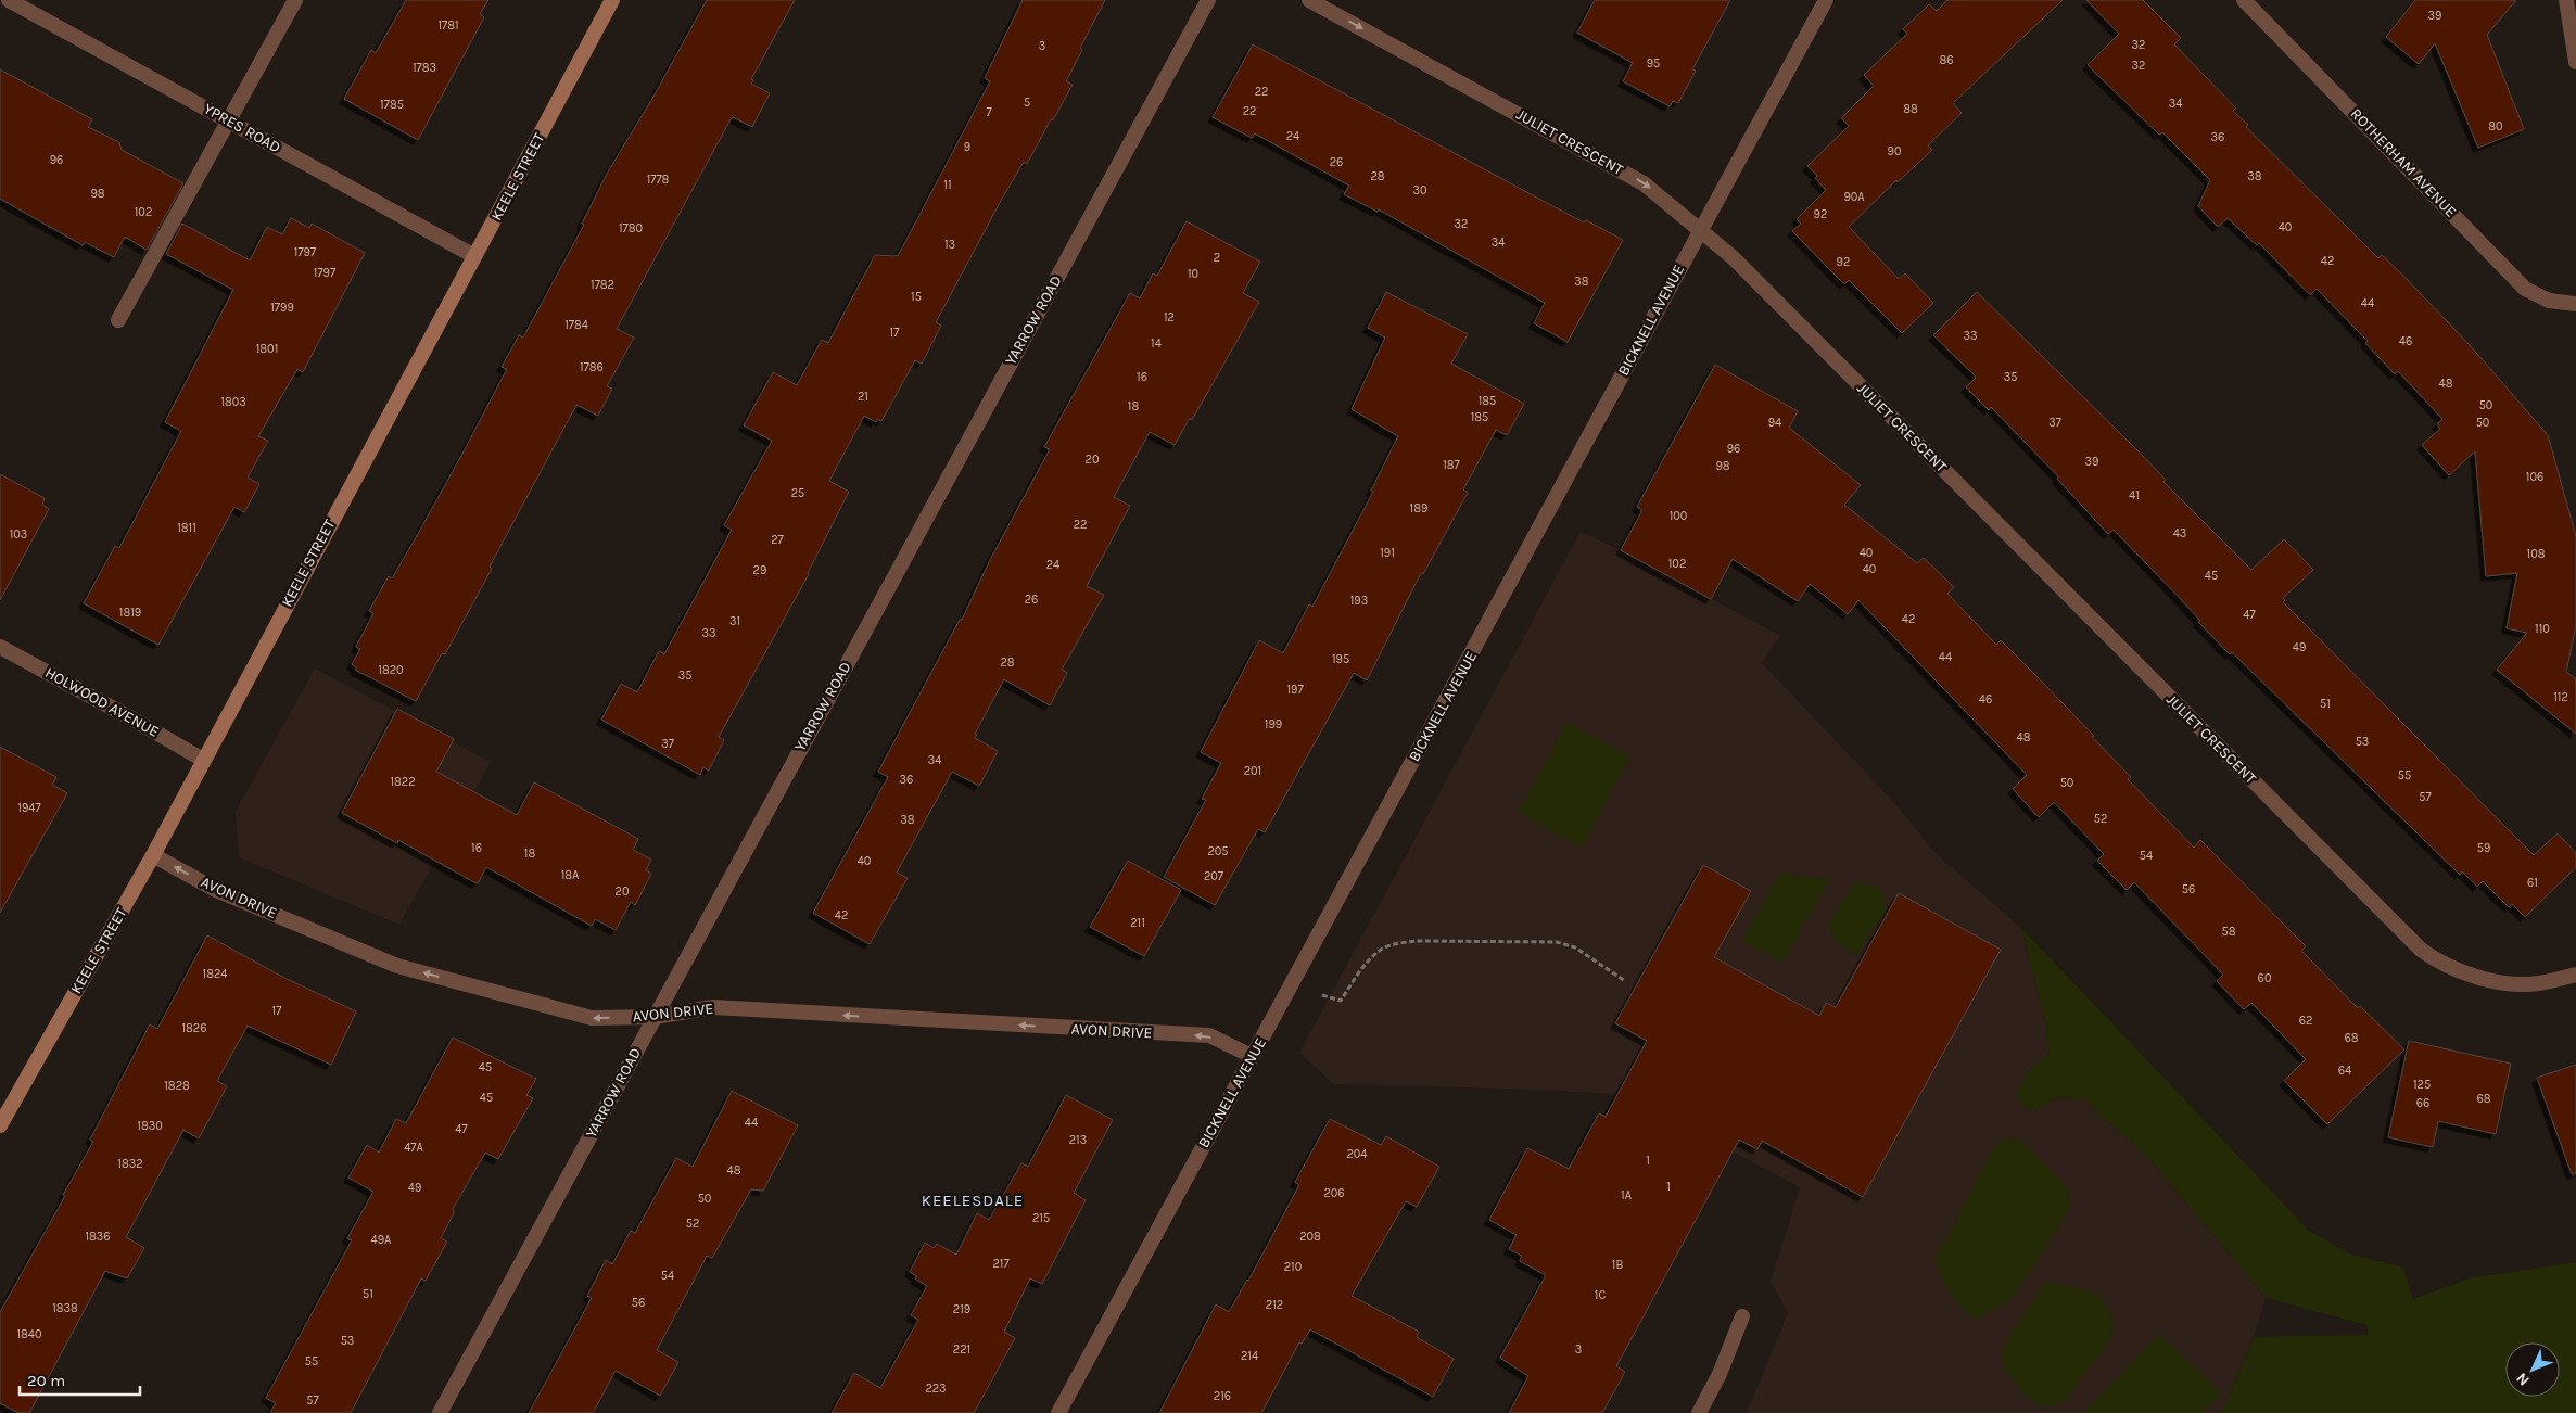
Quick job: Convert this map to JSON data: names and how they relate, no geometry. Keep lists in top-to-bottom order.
{
  "streets": {
    "main road": ["KEELE STREET"],
    "street": [
      "YPRES ROAD",
      "JULIET CRESCENT",
      "ROTHERHAM AVENUE",
      "YARROW ROAD",
      "BICKNELL AVENUE",
      "HOLWOOD AVENUE",
      "AVON DRIVE"
    ]
  },
  "crossings": [
    ["YPRES ROAD", "KEELE STREET"],
    ["JULIET CRESCENT", "BICKNELL AVENUE"],
    ["KEELE STREET", "HOLWOOD AVENUE"],
    ["KEELE STREET", "AVON DRIVE"],
    ["YARROW ROAD", "AVON DRIVE"],
    ["BICKNELL AVENUE", "AVON DRIVE"]
  ],
  "one_way": ["AVON DRIVE"],
  "districts": ["KEELESDALE"],
  "house_numbers": [
    "39",
    "1781",
    "32",
    "3",
    "86",
    "95",
    "32",
    "1783",
    "22",
    "5",
    "34",
    "1785",
    "88",
    "22",
    "7",
    "80",
    "24",
    "36",
    "9",
    "90",
    "96",
    "26",
    "28",
    "38",
    "1778",
    "11",
    "30",
    "98",
    "90A",
    "102",
    "92",
    "32",
    "40",
    "1780",
    "34",
    "13",
    "1797",
    "2",
    "42",
    "92",
    "1797",
    "10",
    "38",
    "1782",
    "15",
    "44",
    "1799",
    "12",
    "1784",
    "17",
    "33",
    "46",
    "14",
    "1801",
    "1786",
    "16",
    "35",
    "48",
    "21",
    "185",
    "1803",
    "50",
    "18",
    "185",
    "94",
    "37",
    "50",
    "96",
    "20",
    "39",
    "187",
    "98",
    "106",
    "25",
    "41",
    "189",
    "100",
    "22",
    "1811",
    "43",
    "103",
    "27",
    "191",
    "40",
    "108",
    "102",
    "24",
    "40",
    "29",
    "45",
    "26",
    "193",
    "1819",
    "47",
    "42",
    "31",
    "110",
    "33",
    "49",
    "44",
    "195",
    "28",
    "1820",
    "35",
    "197",
    "112",
    "46",
    "51",
    "199",
    "48",
    "53",
    "37",
    "34",
    "201",
    "55",
    "36",
    "1822",
    "50",
    "57",
    "1947",
    "52",
    "38",
    "16",
    "59",
    "205",
    "18",
    "54",
    "40",
    "18A",
    "207",
    "61",
    "56",
    "20",
    "42",
    "211",
    "58",
    "1824",
    "60",
    "17",
    "62",
    "1826",
    "68",
    "45",
    "64",
    "125",
    "1828",
    "45",
    "68",
    "66",
    "44",
    "1830",
    "47",
    "213",
    "47A",
    "204",
    "1",
    "1832",
    "48",
    "1",
    "49",
    "206",
    "1A",
    "50",
    "215",
    "52",
    "1836",
    "208",
    "49A",
    "217",
    "1B",
    "210",
    "54",
    "51",
    "1C",
    "56",
    "212",
    "1838",
    "219",
    "1840",
    "53",
    "221",
    "3",
    "214",
    "55",
    "223",
    "216",
    "57"
  ],
  "scale_bar": "20 m",
  "north": "bottom left"
}
